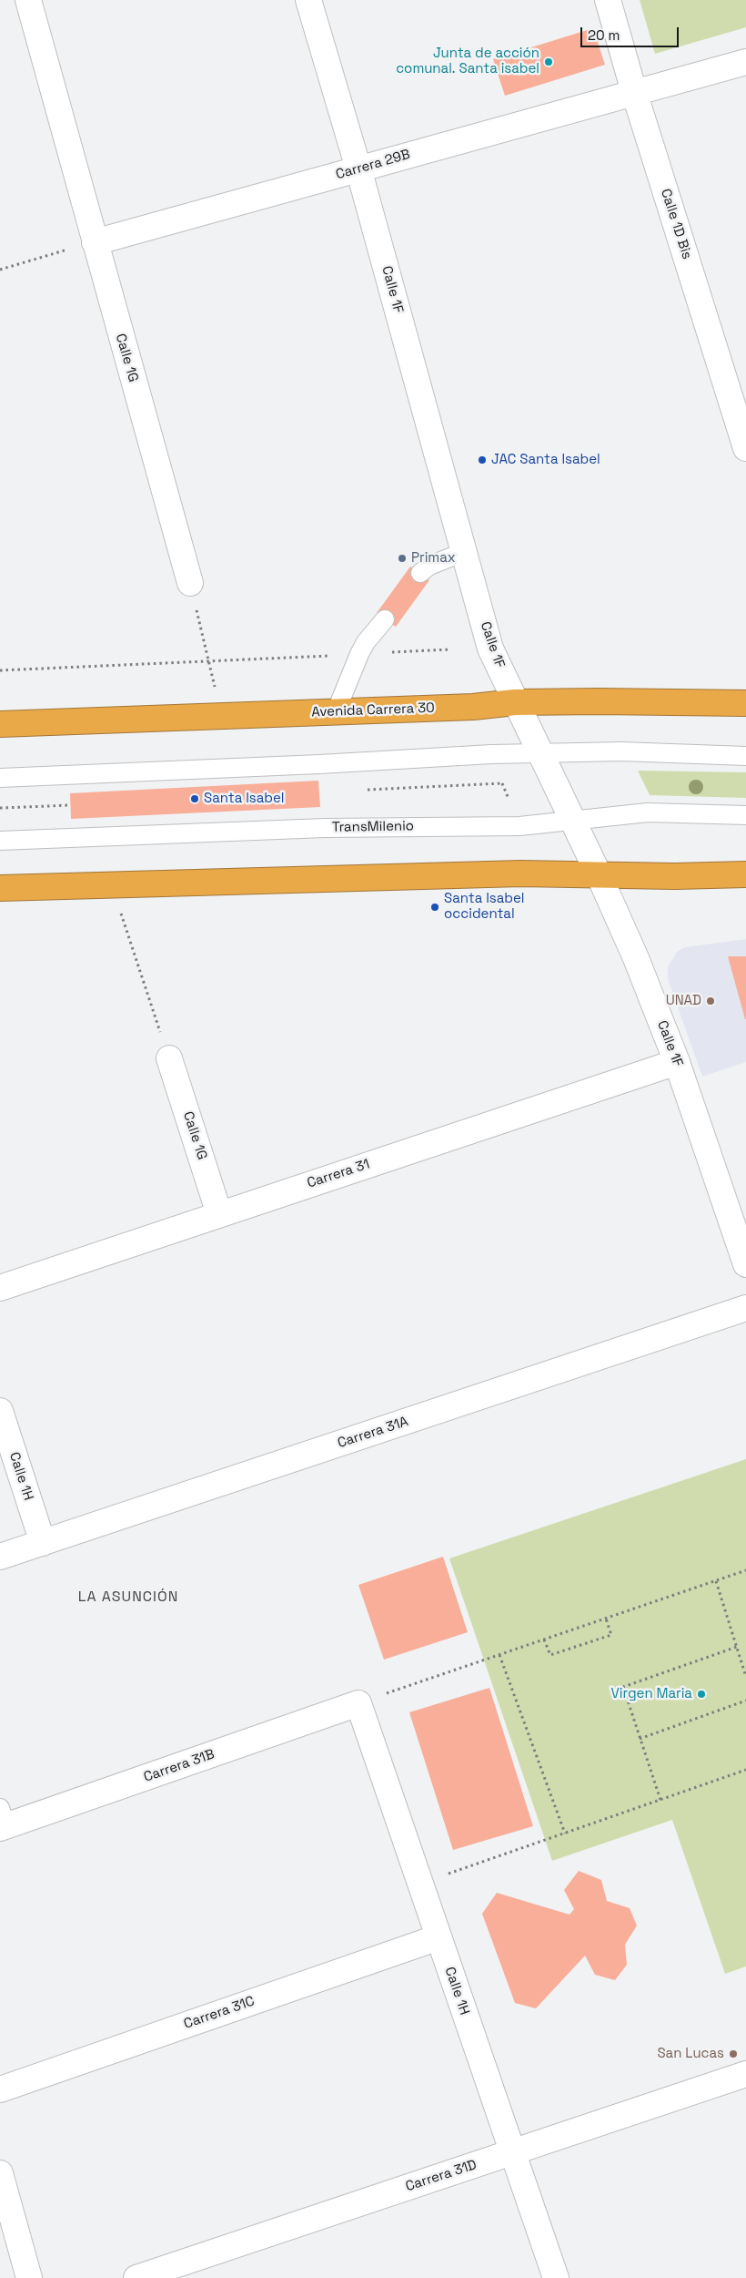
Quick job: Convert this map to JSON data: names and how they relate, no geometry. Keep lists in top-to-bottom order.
{
  "streets": {
    "highway": ["Avenida Carrera 30"],
    "street": [
      "Carrera 29B",
      "Calle 1D Bis",
      "Calle 1F",
      "Calle 1G",
      "Carrera 31",
      "Carrera 31A",
      "Calle 1H",
      "Carrera 31B",
      "Carrera 31C",
      "Carrera 31D"
    ],
    "lane": ["TransMilenio"]
  },
  "crossings": [
    ["Carrera 29B", "Calle 1D Bis"],
    ["Carrera 29B", "Calle 1F"],
    ["Carrera 29B", "Calle 1G"],
    ["Calle 1F", "Avenida Carrera 30"],
    ["Calle 1F", "TransMilenio"],
    ["Calle 1F", "Carrera 31"],
    ["Calle 1G", "Carrera 31"],
    ["Carrera 31A", "Calle 1H"],
    ["Calle 1H", "Carrera 31B"],
    ["Calle 1H", "Carrera 31C"],
    ["Calle 1H", "Carrera 31D"]
  ],
  "districts": ["LA ASUNCIÓN"],
  "places": [
    "Junta de acción comunal. Santa isabel",
    "JAC Santa Isabel",
    "Primax",
    "Santa Isabel",
    "Santa Isabel occidental",
    "UNAD",
    "Virgen Maria",
    "San Lucas"
  ],
  "scale_bar": "20 m"
}
